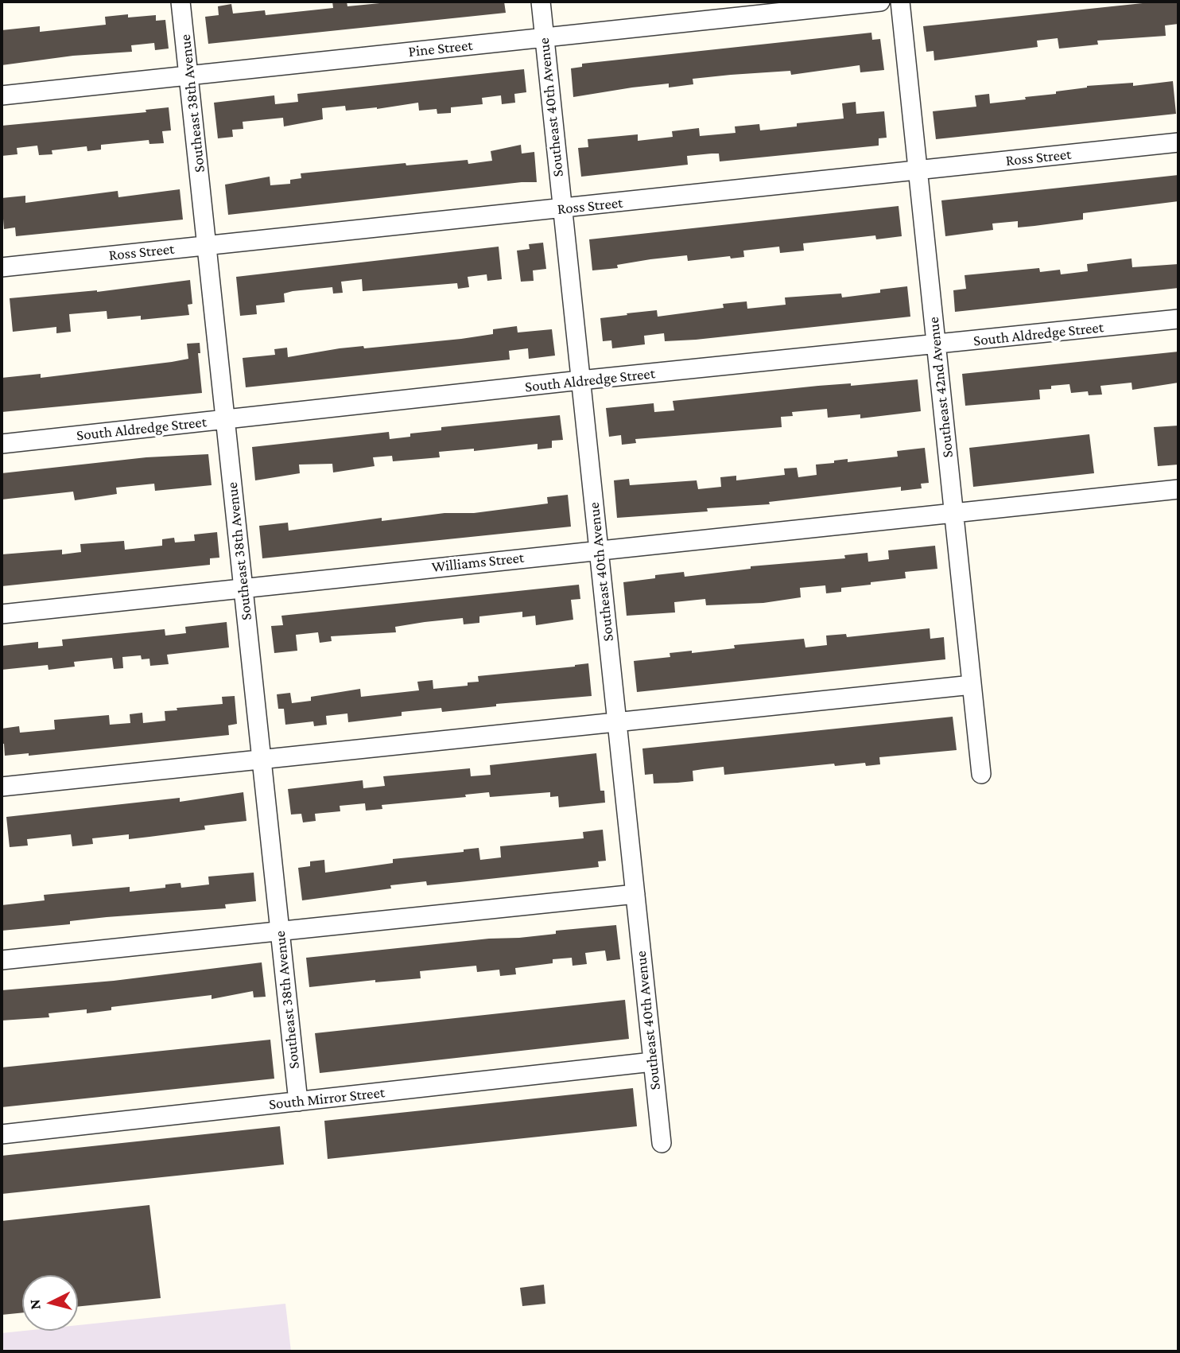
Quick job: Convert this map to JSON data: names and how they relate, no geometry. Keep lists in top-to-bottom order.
{
  "streets": {
    "street": [
      "Pine Street",
      "Southeast 38th Avenue",
      "Southeast 40th Avenue",
      "Ross Street",
      "South Aldredge Street",
      "Southeast 42nd Avenue",
      "Williams Street",
      "South Mirror Street"
    ]
  },
  "crossings": [
    ["Pine Street", "Southeast 38th Avenue"],
    ["Pine Street", "Southeast 40th Avenue"],
    ["Southeast 38th Avenue", "Ross Street"],
    ["Southeast 38th Avenue", "South Aldredge Street"],
    ["Southeast 38th Avenue", "Williams Street"],
    ["Southeast 38th Avenue", "South Mirror Street"],
    ["Southeast 40th Avenue", "Ross Street"],
    ["Southeast 40th Avenue", "South Aldredge Street"],
    ["Southeast 40th Avenue", "Williams Street"],
    ["Southeast 40th Avenue", "South Mirror Street"],
    ["Ross Street", "Southeast 42nd Avenue"],
    ["South Aldredge Street", "Southeast 42nd Avenue"],
    ["Southeast 42nd Avenue", "Williams Street"]
  ],
  "north": "left"
}
